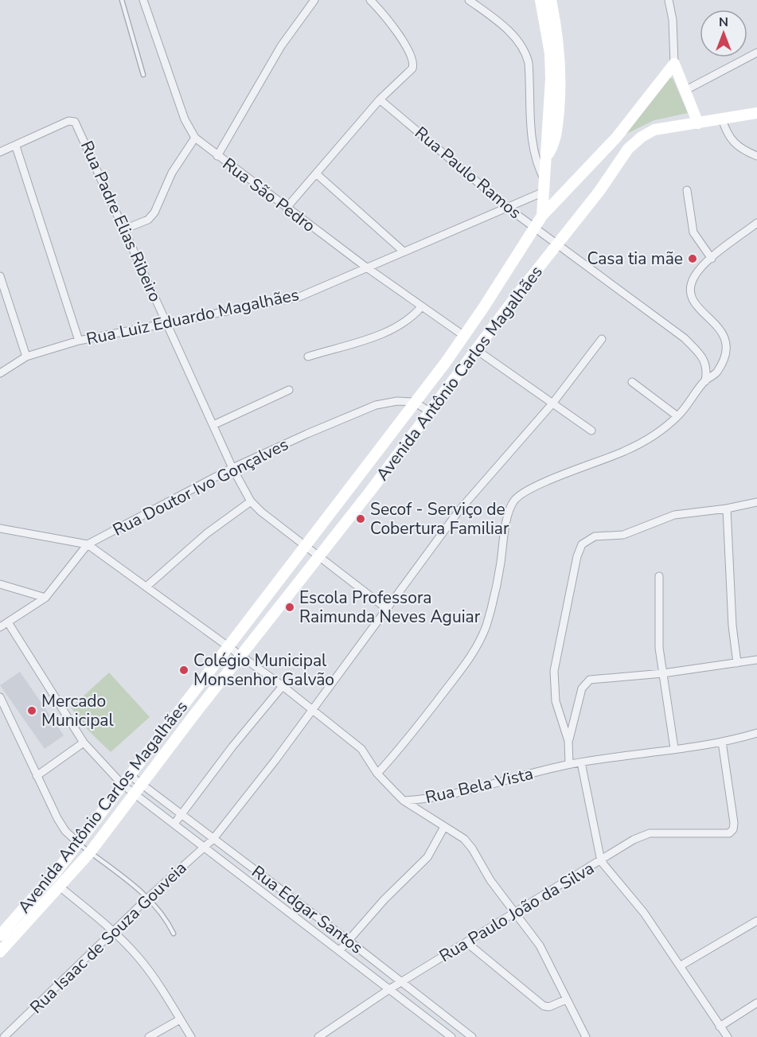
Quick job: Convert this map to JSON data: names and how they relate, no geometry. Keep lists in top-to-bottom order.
{
  "streets": {
    "main road": ["Avenida Antônio Carlos Magalhães"],
    "street": [
      "Rua Paulo Ramos",
      "Rua São Pedro",
      "Rua Padre Elias Ribeiro",
      "Rua Luiz Eduardo Magalhães",
      "Rua Doutor Ivo Gonçalves",
      "Rua Bela Vista",
      "Rua Edgar Santos",
      "Rua Paulo João da Silva",
      "Rua Isaac de Souza Gouveia"
    ]
  },
  "crossings": [
    ["Rua Paulo Ramos", "Rua Luiz Eduardo Magalhães"],
    ["Rua Paulo Ramos", "Avenida Antônio Carlos Magalhães"],
    ["Rua São Pedro", "Rua Luiz Eduardo Magalhães"],
    ["Rua São Pedro", "Avenida Antônio Carlos Magalhães"],
    ["Rua Padre Elias Ribeiro", "Rua Luiz Eduardo Magalhães"],
    ["Rua Padre Elias Ribeiro", "Avenida Antônio Carlos Magalhães"],
    ["Rua Padre Elias Ribeiro", "Rua Doutor Ivo Gonçalves"],
    ["Rua Padre Elias Ribeiro", "Rua Isaac de Souza Gouveia"],
    ["Avenida Antônio Carlos Magalhães", "Rua Doutor Ivo Gonçalves"],
    ["Avenida Antônio Carlos Magalhães", "Rua Bela Vista"],
    ["Avenida Antônio Carlos Magalhães", "Rua Edgar Santos"],
    ["Rua Doutor Ivo Gonçalves", "Rua Bela Vista"],
    ["Rua Doutor Ivo Gonçalves", "Rua Edgar Santos"],
    ["Rua Bela Vista", "Rua Paulo João da Silva"],
    ["Rua Bela Vista", "Rua Isaac de Souza Gouveia"],
    ["Rua Edgar Santos", "Rua Paulo João da Silva"],
    ["Rua Edgar Santos", "Rua Isaac de Souza Gouveia"]
  ],
  "places": [
    "Casa tia mãe",
    "Secof - Serviço de Cobertura Familiar",
    "Escola Professora Raimunda Neves Aguiar",
    "Colégio Municipal Monsenhor Galvão",
    "Mercado Municipal"
  ],
  "north": "top"
}
